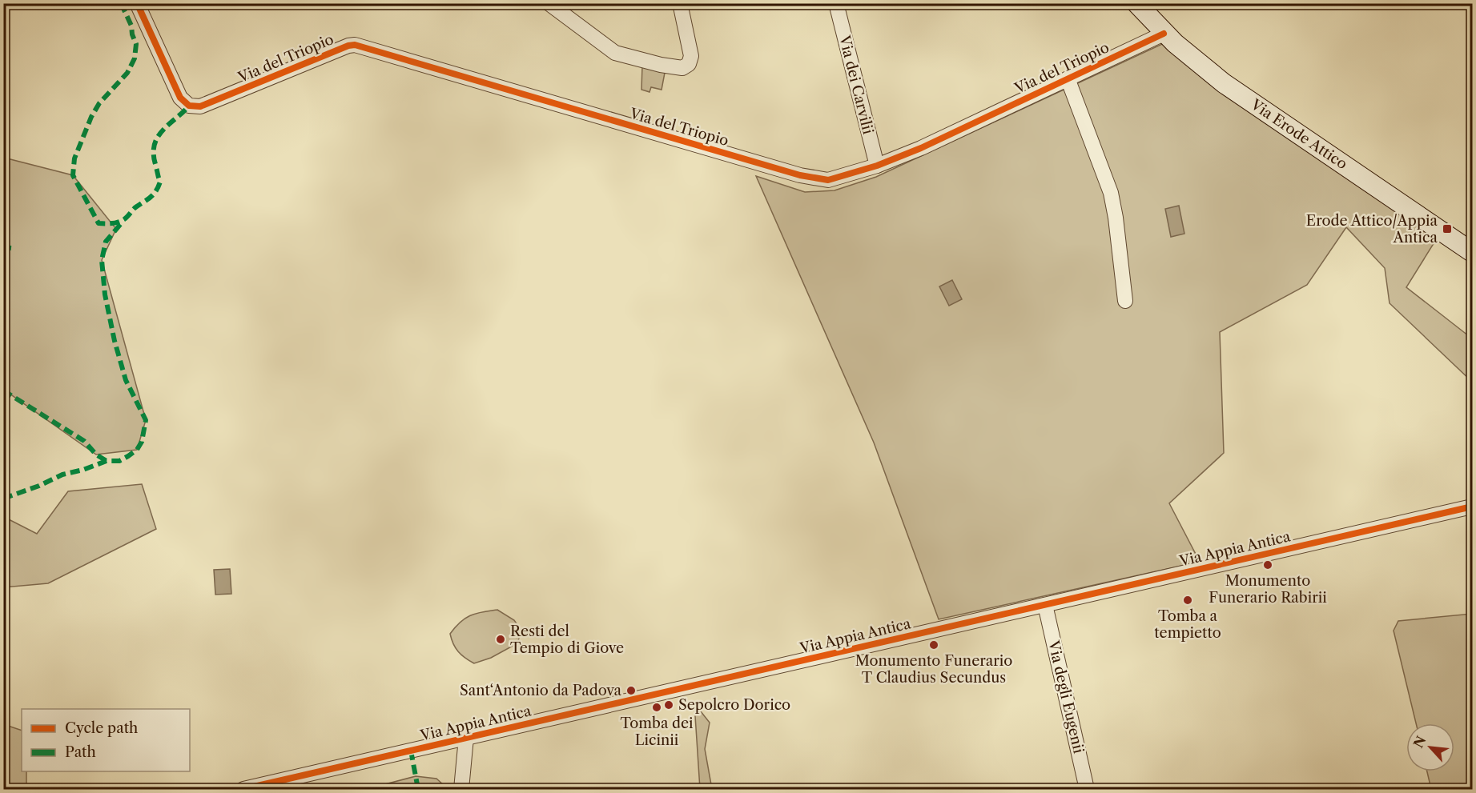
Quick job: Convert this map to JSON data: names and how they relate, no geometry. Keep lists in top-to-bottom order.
{
  "streets": {
    "main road": ["Via Erode Attico"],
    "street": [
      "Via del Triopio",
      "Via dei Carvilii",
      "Via Appia Antica",
      "Via degli Eugenii"
    ]
  },
  "crossings": [
    ["Via del Triopio", "Via dei Carvilii"],
    ["Via del Triopio", "Via Erode Attico"],
    ["Via Appia Antica", "Via degli Eugenii"]
  ],
  "places": {
    "transit": ["Erode Attico/Appia Antica"],
    "other": [
      "Monumento Funerario Rabirii",
      "Tomba a tempietto",
      "Resti del Tempio di Giove",
      "Monumento Funerario T Claudius Secundus",
      "Sant‘Antonio da Padova",
      "Sepolcro Dorico",
      "Tomba dei Licinii"
    ]
  },
  "legend": ["Cycle path", "Path"],
  "north": "top left"
}
